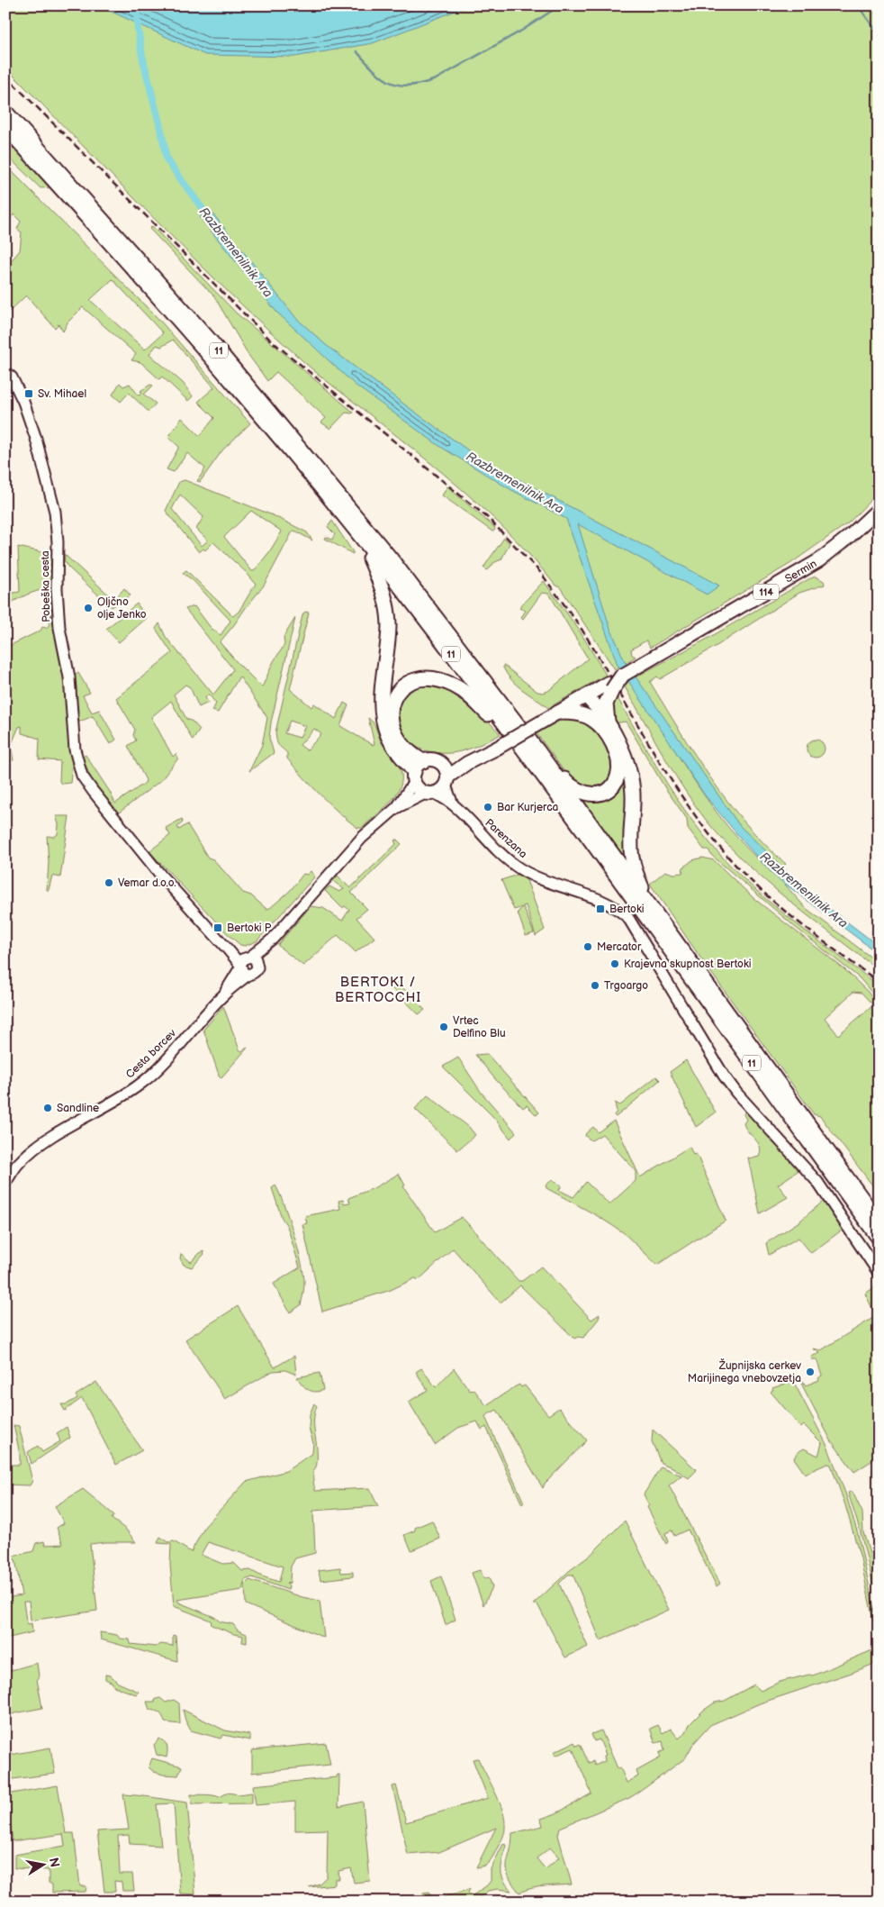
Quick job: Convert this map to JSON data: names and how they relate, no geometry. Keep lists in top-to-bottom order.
{
  "streets": {
    "highway": ["11"],
    "main road": ["Sermin", "114"],
    "street": ["Pobeška cesta", "Parenzana", "Cesta borcev"]
  },
  "crossings": [
    ["Pobeška cesta", "Cesta borcev"]
  ],
  "districts": ["BERTOKI / BERTOCCHI"],
  "water": ["Razbremenilnik Ara"],
  "places": {
    "transit": ["Sv. Mihael", "Bertoki", "Bertoki P"],
    "other": [
      "Oljčno olje Jenko",
      "Bar Kurjerca",
      "Vemar d.o.o.",
      "Mercator",
      "Krajevna skupnost Bertoki",
      "Trgoargo",
      "Vrtec Delfino Blu",
      "Sandline",
      "Župnijska cerkev Marijinega vnebovzetja"
    ]
  },
  "north": "right"
}
